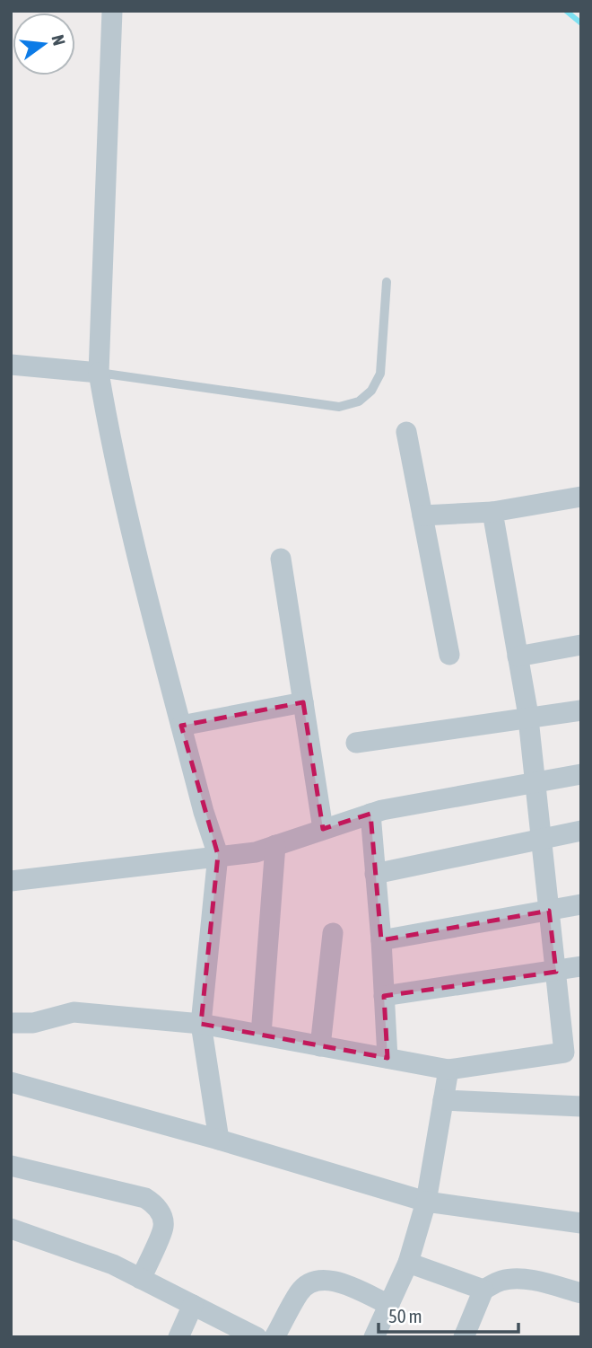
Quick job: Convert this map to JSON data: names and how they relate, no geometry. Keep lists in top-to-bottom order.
{
  "scale_bar": "50 m",
  "north": "right"
}
